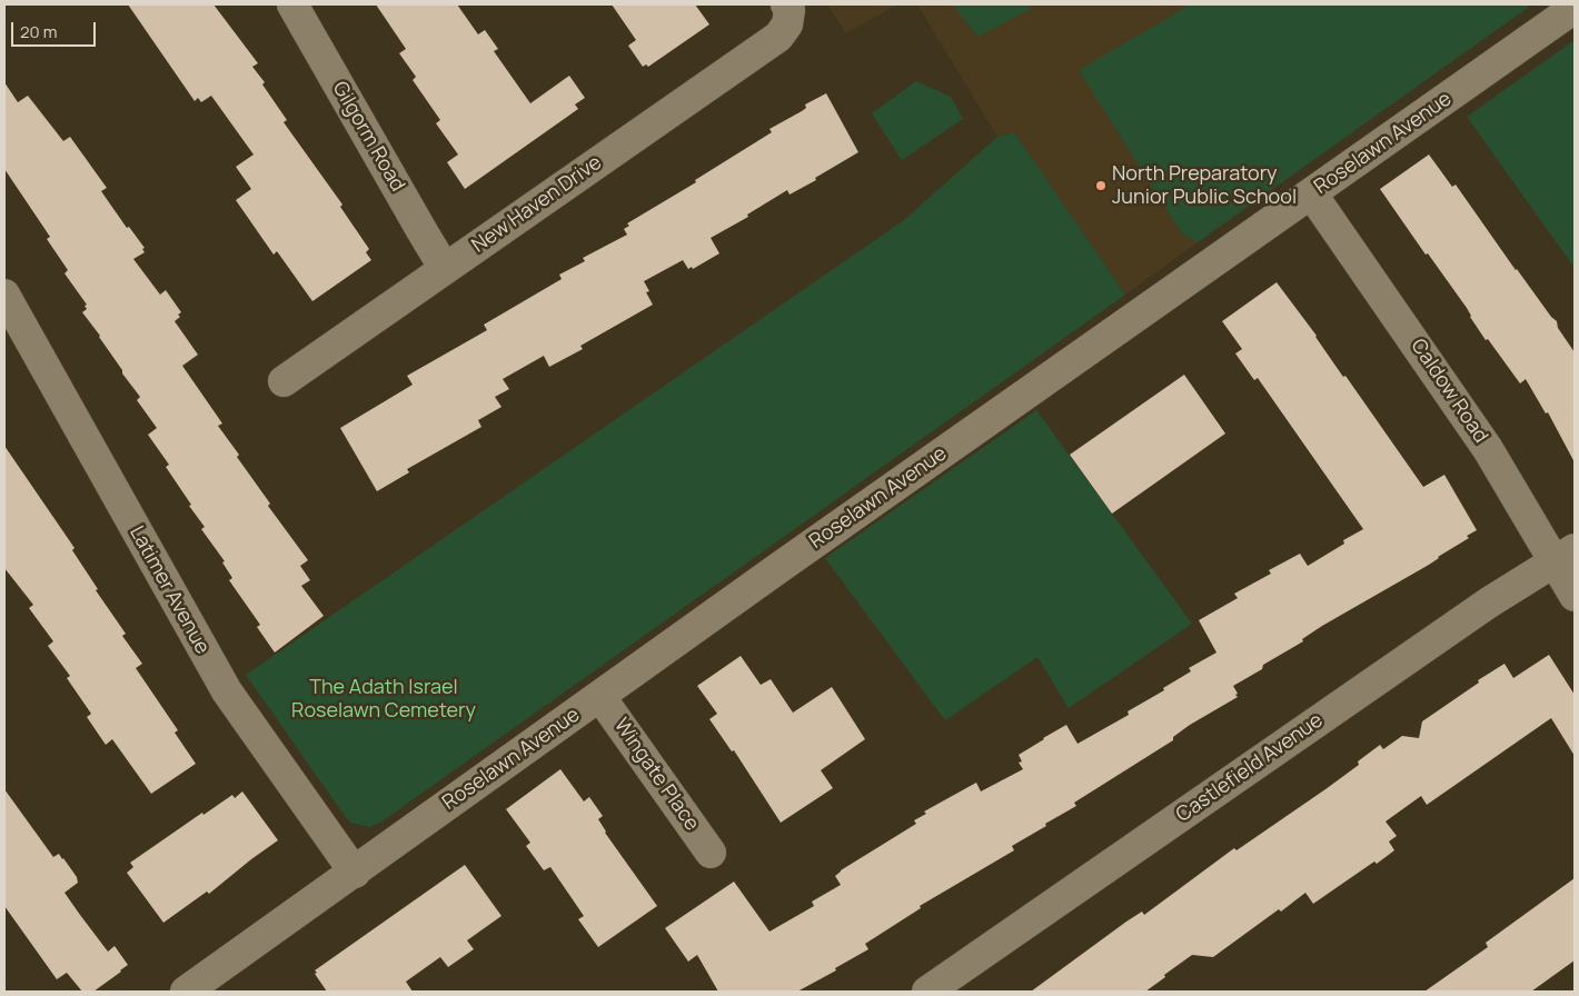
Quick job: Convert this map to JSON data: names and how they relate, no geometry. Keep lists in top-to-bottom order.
{
  "streets": {
    "street": [
      "Gilgorm Road",
      "Roselawn Avenue",
      "New Haven Drive",
      "Caldow Road",
      "Latimer Avenue",
      "Castlefield Avenue",
      "Wingate Place"
    ]
  },
  "crossings": [
    ["Gilgorm Road", "New Haven Drive"],
    ["Roselawn Avenue", "Caldow Road"],
    ["Roselawn Avenue", "Latimer Avenue"],
    ["Roselawn Avenue", "Wingate Place"],
    ["Caldow Road", "Castlefield Avenue"]
  ],
  "parks": ["The Adath Israel Roselawn Cemetery"],
  "places": ["North Preparatory Junior Public School"],
  "scale_bar": "20 m"
}
